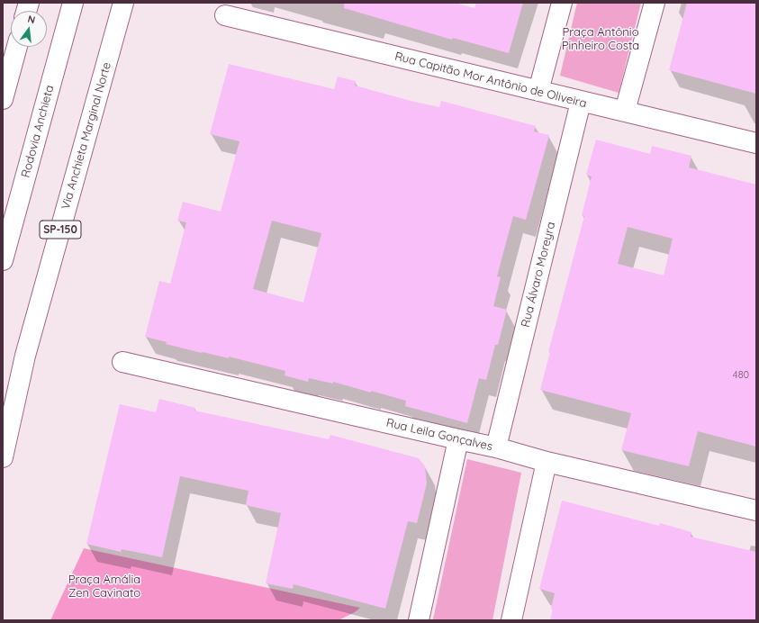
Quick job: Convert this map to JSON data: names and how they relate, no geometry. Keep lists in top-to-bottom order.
{
  "streets": {
    "main road": [
      "Rua Capitão Mor Antônio de Oliveira",
      "Rodovia Anchieta",
      "Via Anchieta Marginal Norte",
      "SP-150",
      "Rua Álvaro Moreyra",
      "Rua Leila Gonçalves"
    ]
  },
  "crossings": [
    ["Rua Capitão Mor Antônio de Oliveira", "Rua Álvaro Moreyra"],
    ["Rua Álvaro Moreyra", "Rua Leila Gonçalves"]
  ],
  "parks": ["Praça Antônio Pinheiro Costa", "Praça Amália Zen Cavinato"],
  "house_numbers": ["480"],
  "north": "top"
}
